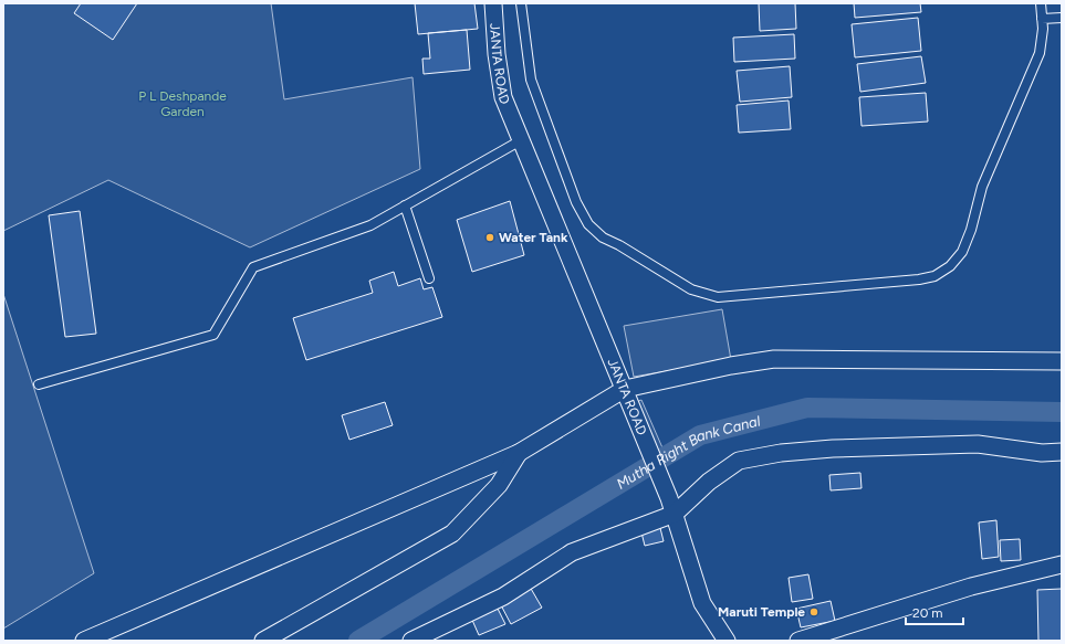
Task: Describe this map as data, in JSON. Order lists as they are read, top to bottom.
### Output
{
  "streets": {
    "street": ["JANTA ROAD"]
  },
  "water": ["Mutha Right Bank Canal"],
  "parks": ["P L Deshpande Garden"],
  "places": ["Water Tank", "Maruti Temple"],
  "scale_bar": "20 m"
}
